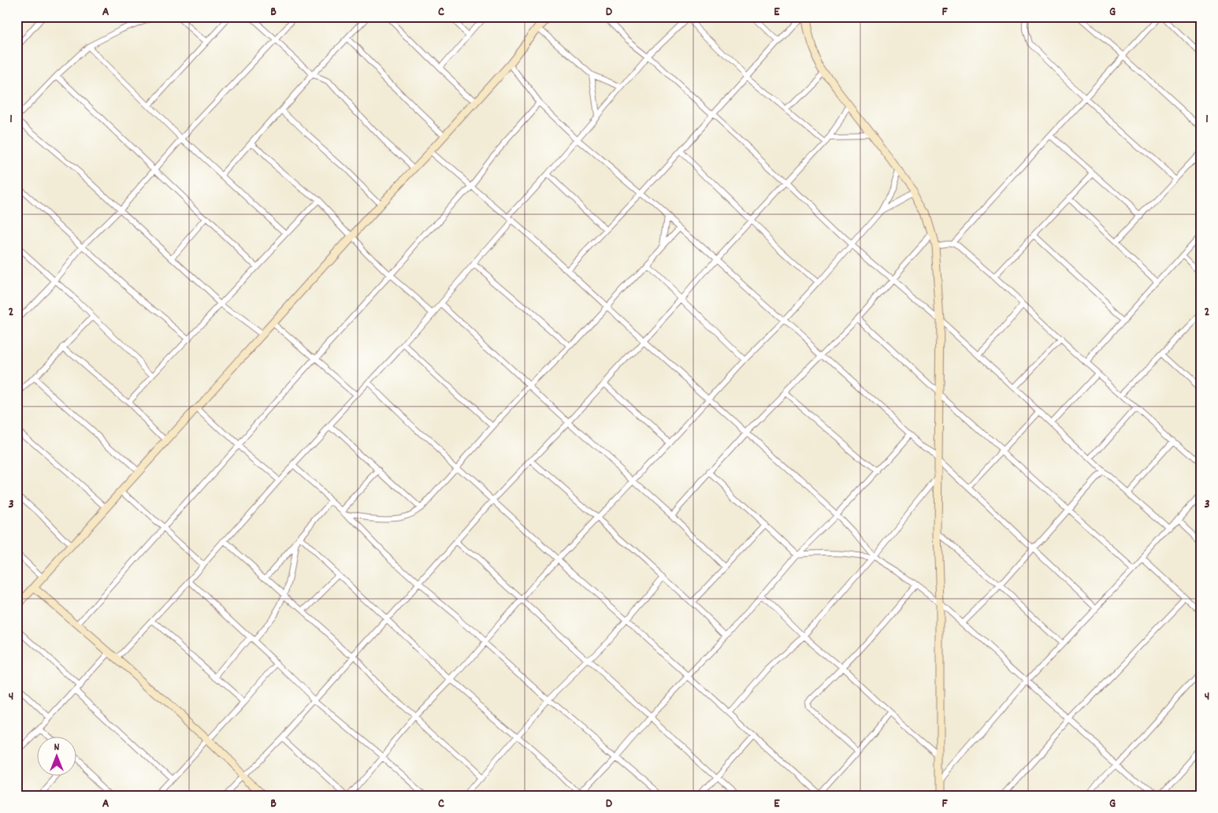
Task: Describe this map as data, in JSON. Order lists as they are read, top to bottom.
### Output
{
  "north": "top",
  "grid": {
    "columns": [
      "A",
      "B",
      "C",
      "D",
      "E",
      "F",
      "G"
    ],
    "rows": [
      "1",
      "2",
      "3",
      "4"
    ]
  }
}
